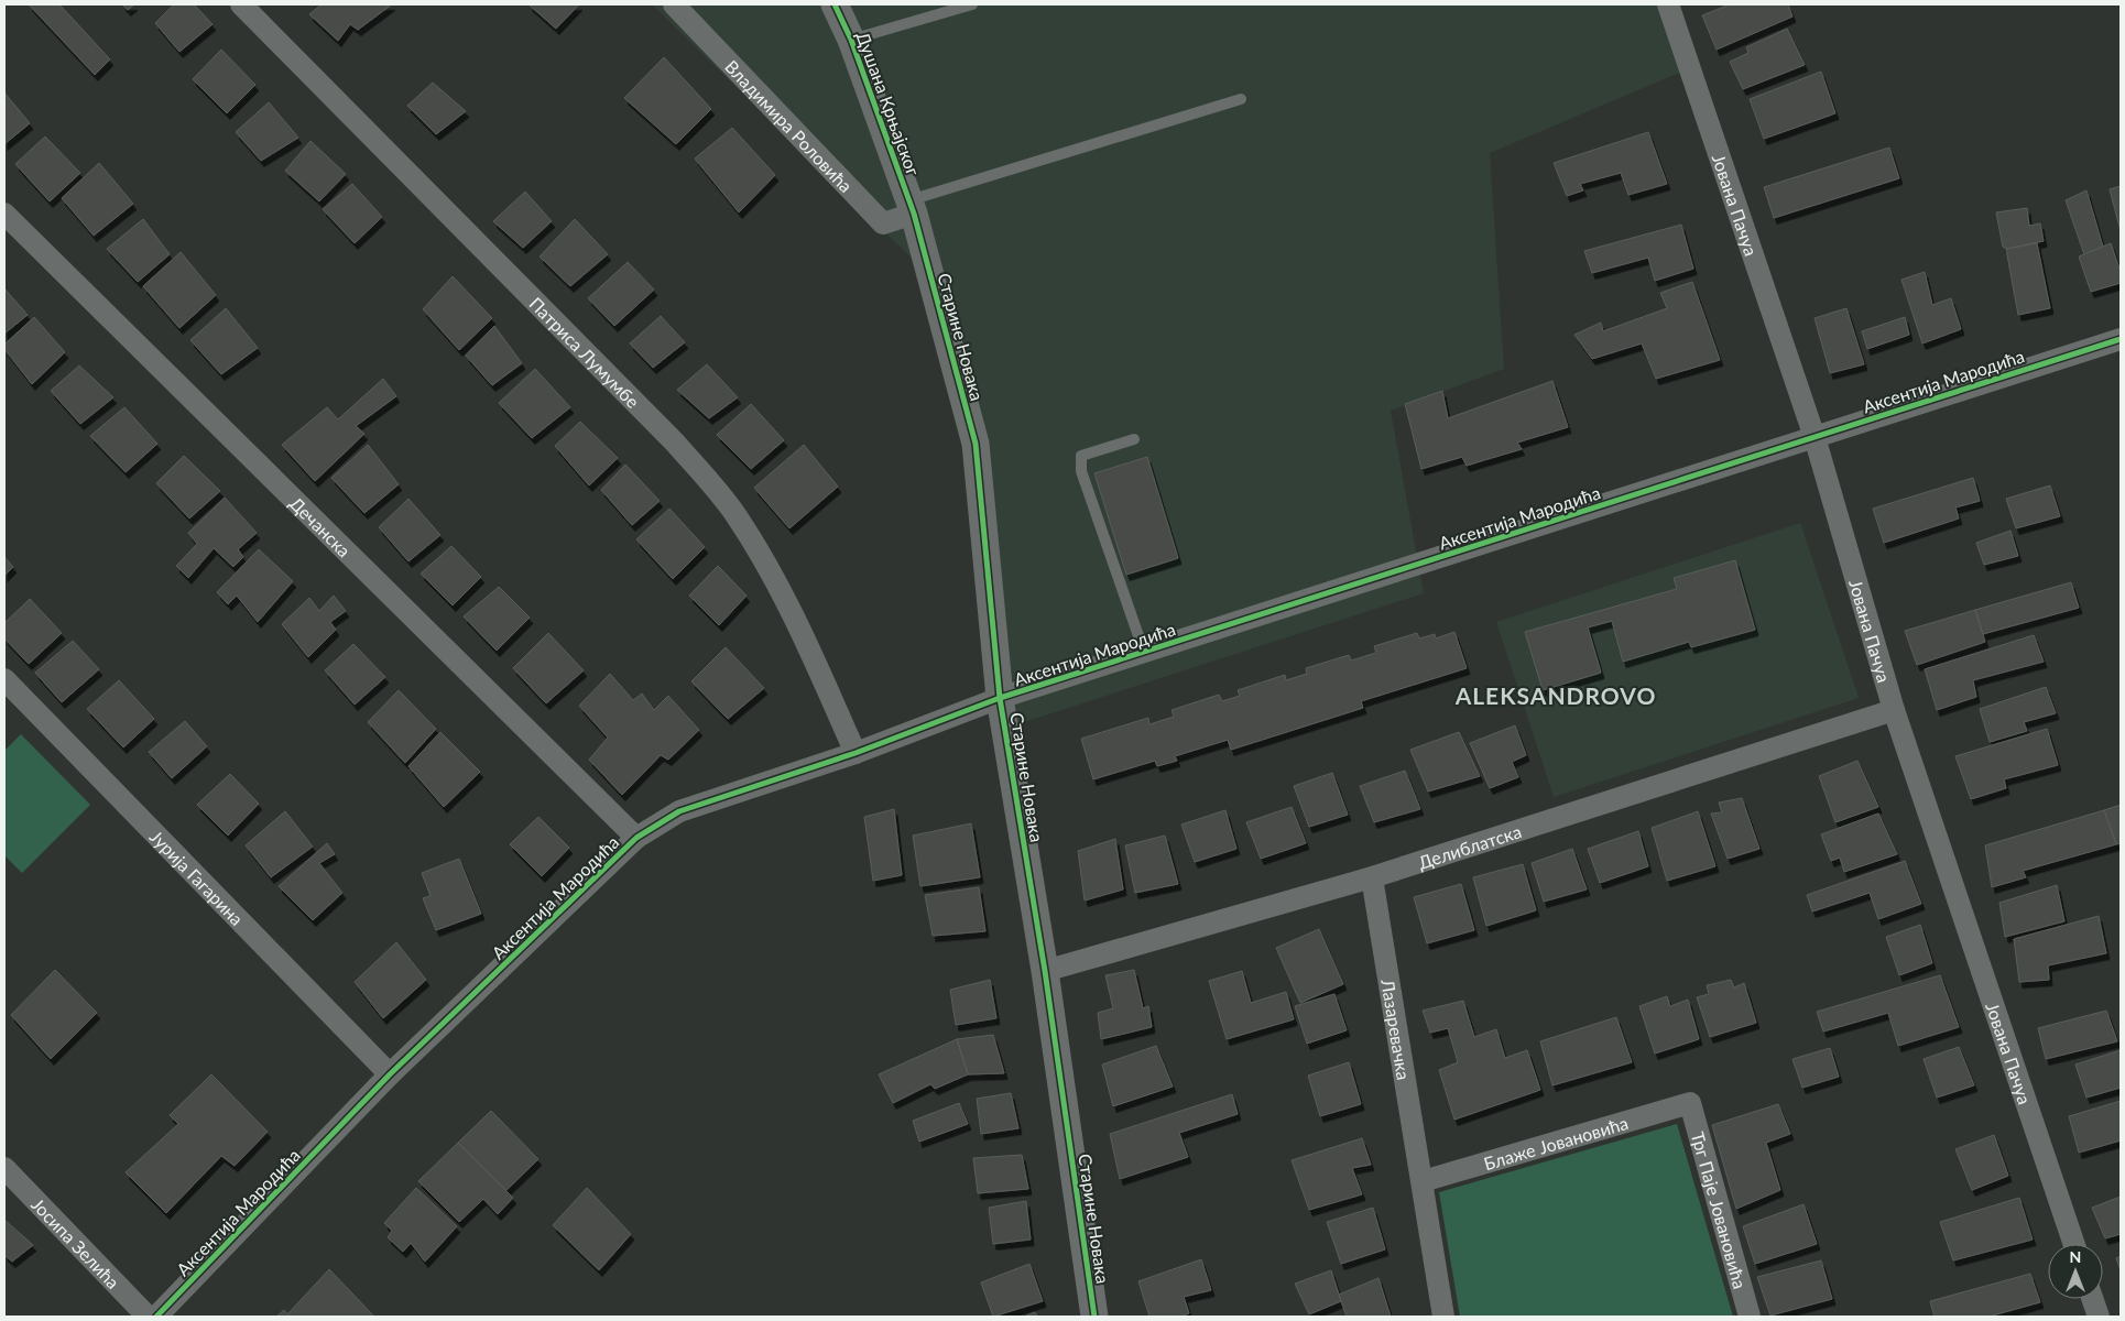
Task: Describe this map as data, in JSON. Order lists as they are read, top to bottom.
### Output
{
  "streets": {
    "street": [
      "Душана Крњајског",
      "Владимира Роловића",
      "Јована Пачуа",
      "Старине Новака",
      "Патриса Лумумбе",
      "Аксентија Мародића",
      "Дечанска",
      "Делиблатска",
      "Јурија Гагарина",
      "Лазаревачка",
      "Блаже Јовановића",
      "Трг Паје Јовановића",
      "Јосипа Зелића"
    ]
  },
  "crossings": [
    ["Душана Крњајског", "Владимира Роловића"],
    ["Душана Крњајског", "Старине Новака"],
    ["Владимира Роловића", "Старине Новака"],
    ["Јована Пачуа", "Аксентија Мародића"],
    ["Јована Пачуа", "Делиблатска"],
    ["Старине Новака", "Аксентија Мародића"],
    ["Старине Новака", "Делиблатска"],
    ["Патриса Лумумбе", "Аксентија Мародића"],
    ["Аксентија Мародића", "Дечанска"],
    ["Аксентија Мародића", "Јурија Гагарина"],
    ["Делиблатска", "Лазаревачка"],
    ["Лазаревачка", "Блаже Јовановића"],
    ["Блаже Јовановића", "Трг Паје Јовановића"]
  ],
  "districts": ["ALEKSANDROVO"],
  "north": "top"
}
